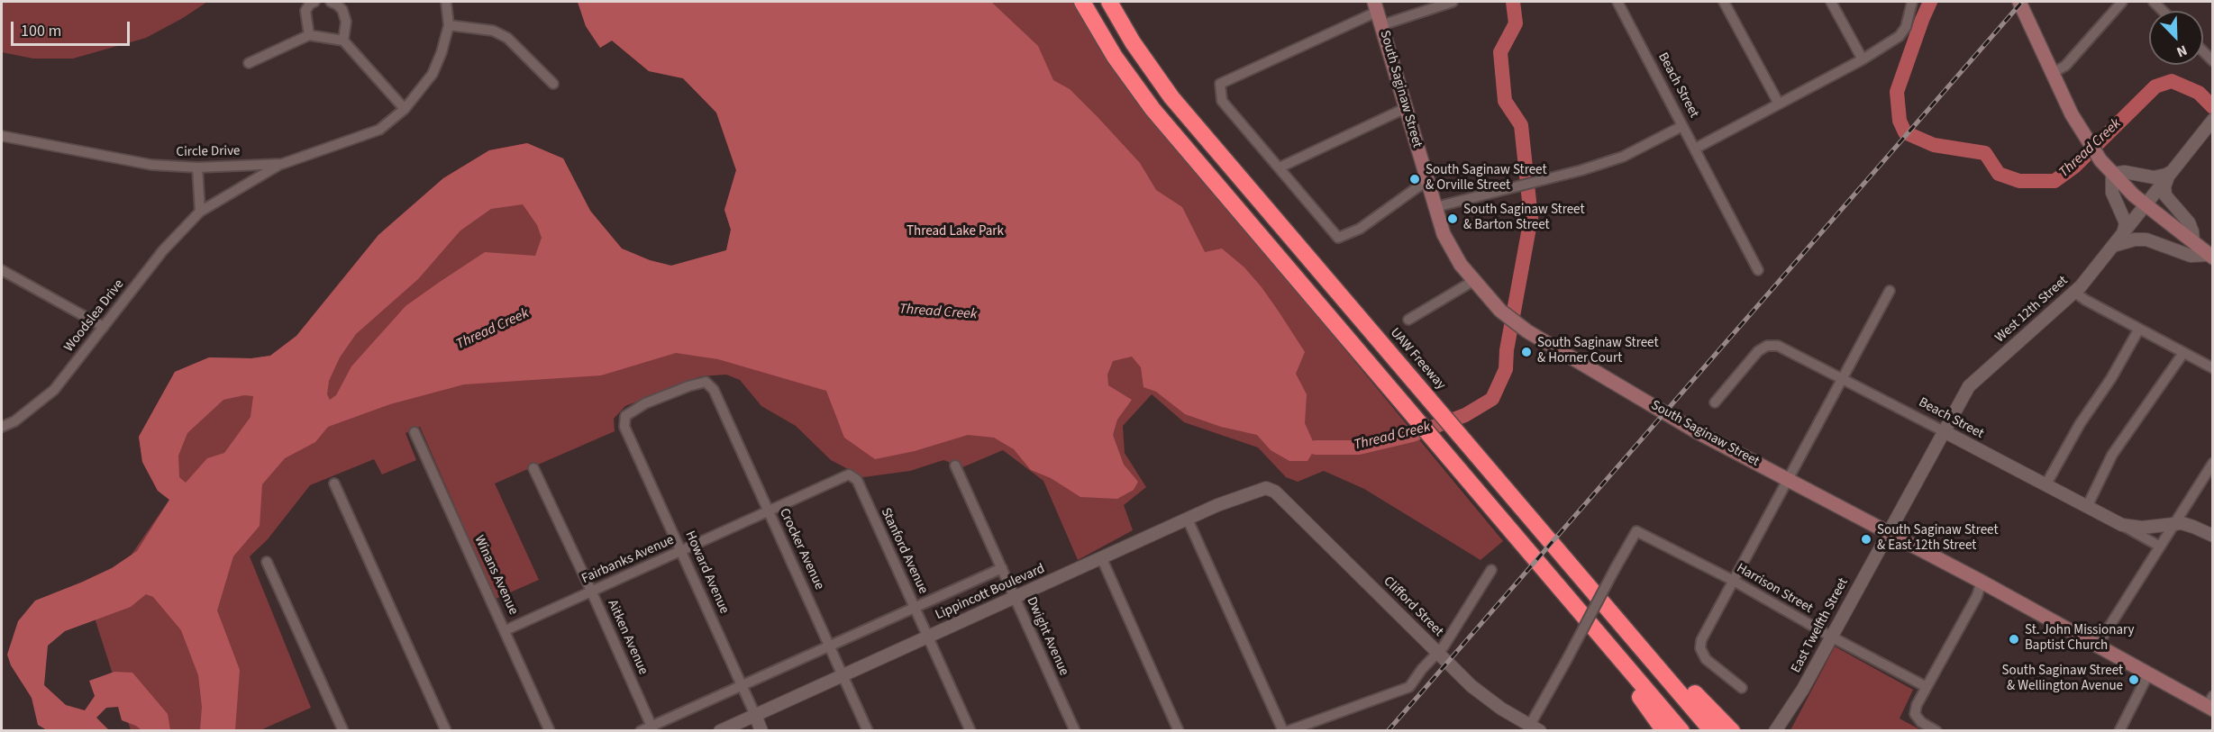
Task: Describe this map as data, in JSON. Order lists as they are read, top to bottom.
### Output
{
  "streets": {
    "highway": ["UAW Freeway"],
    "main road": ["South Saginaw Street"],
    "street": [
      "Beach Street",
      "Circle Drive",
      "West 12th Street",
      "Woodslea Drive",
      "Crocker Avenue",
      "Stanford Avenue",
      "Fairbanks Avenue",
      "Howard Avenue",
      "Winans Avenue",
      "Harrison Street",
      "Lippincott Boulevard",
      "Clifford Street",
      "East Twelfth Street",
      "Dwight Avenue",
      "Aitken Avenue"
    ]
  },
  "crossings": [
    ["Beach Street", "West 12th Street"],
    ["South Saginaw Street", "West 12th Street"],
    ["South Saginaw Street", "East Twelfth Street"],
    ["Circle Drive", "Woodslea Drive"],
    ["West 12th Street", "East Twelfth Street"],
    ["Crocker Avenue", "Fairbanks Avenue"],
    ["Crocker Avenue", "Howard Avenue"],
    ["Crocker Avenue", "Lippincott Boulevard"],
    ["Stanford Avenue", "Fairbanks Avenue"],
    ["Stanford Avenue", "Lippincott Boulevard"],
    ["Fairbanks Avenue", "Howard Avenue"],
    ["Fairbanks Avenue", "Winans Avenue"],
    ["Fairbanks Avenue", "Aitken Avenue"],
    ["Howard Avenue", "Lippincott Boulevard"],
    ["Harrison Street", "Clifford Street"],
    ["Harrison Street", "East Twelfth Street"],
    ["Lippincott Boulevard", "Clifford Street"],
    ["Lippincott Boulevard", "Dwight Avenue"],
    ["Lippincott Boulevard", "Aitken Avenue"]
  ],
  "water": ["Thread Creek"],
  "parks": ["Thread Lake Park"],
  "places": [
    "South Saginaw Street & Orville Street",
    "South Saginaw Street & Barton Street",
    "South Saginaw Street & Horner Court",
    "South Saginaw Street & East 12th Street",
    "St. John Missionary Baptist Church",
    "South Saginaw Street & Wellington Avenue"
  ],
  "scale_bar": "100 m",
  "north": "bottom right"
}
